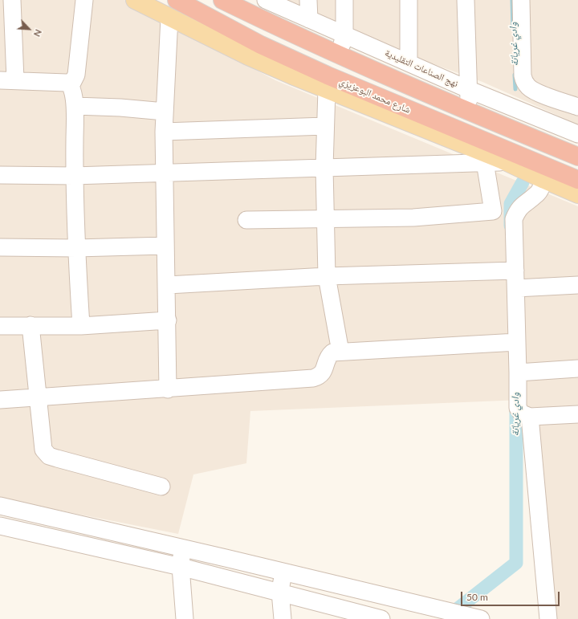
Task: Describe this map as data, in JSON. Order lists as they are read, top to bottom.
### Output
{
  "streets": {
    "highway": ["شارع محمد البوعزيزي"],
    "street": ["نهج الصناعات التقليدية"]
  },
  "water": ["وادي غريانة"],
  "scale_bar": "50 m",
  "north": "bottom right"
}
